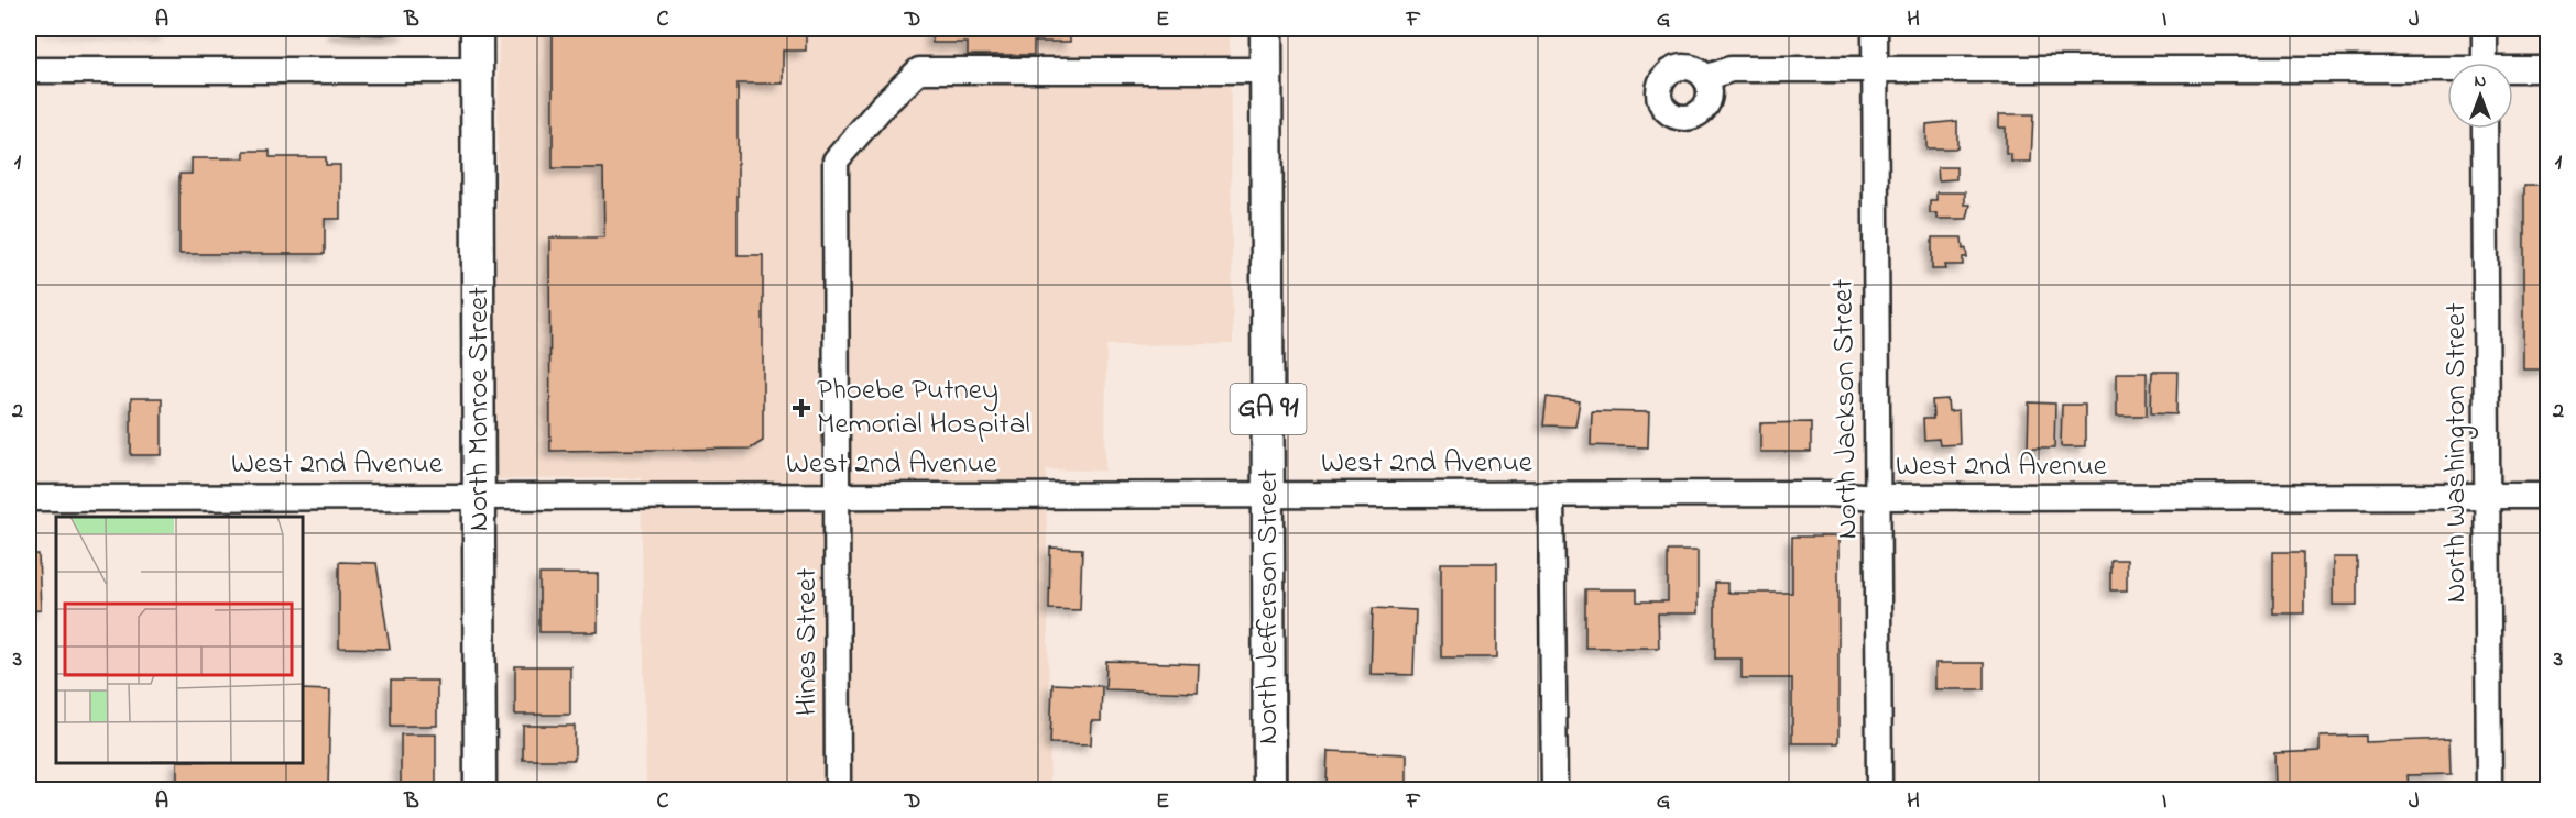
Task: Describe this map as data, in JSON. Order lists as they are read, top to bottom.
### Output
{
  "streets": {
    "main road": ["North Monroe Street", "GA 91", "North Jefferson Street"],
    "street": [
      "North Jackson Street",
      "North Washington Street",
      "West 2nd Avenue",
      "Hines Street"
    ]
  },
  "crossings": [
    ["North Monroe Street", "West 2nd Avenue"],
    ["North Jackson Street", "West 2nd Avenue"],
    ["North Washington Street", "West 2nd Avenue"],
    ["West 2nd Avenue", "North Jefferson Street"],
    ["West 2nd Avenue", "Hines Street"],
    ["North Jefferson Street", "Hines Street"]
  ],
  "places": {
    "health": ["Phoebe Putney Memorial Hospital"]
  },
  "north": "top",
  "grid": {
    "columns": [
      "A",
      "B",
      "C",
      "D",
      "E",
      "F",
      "G",
      "H",
      "I",
      "J"
    ],
    "rows": ["1", "2", "3"]
  }
}
